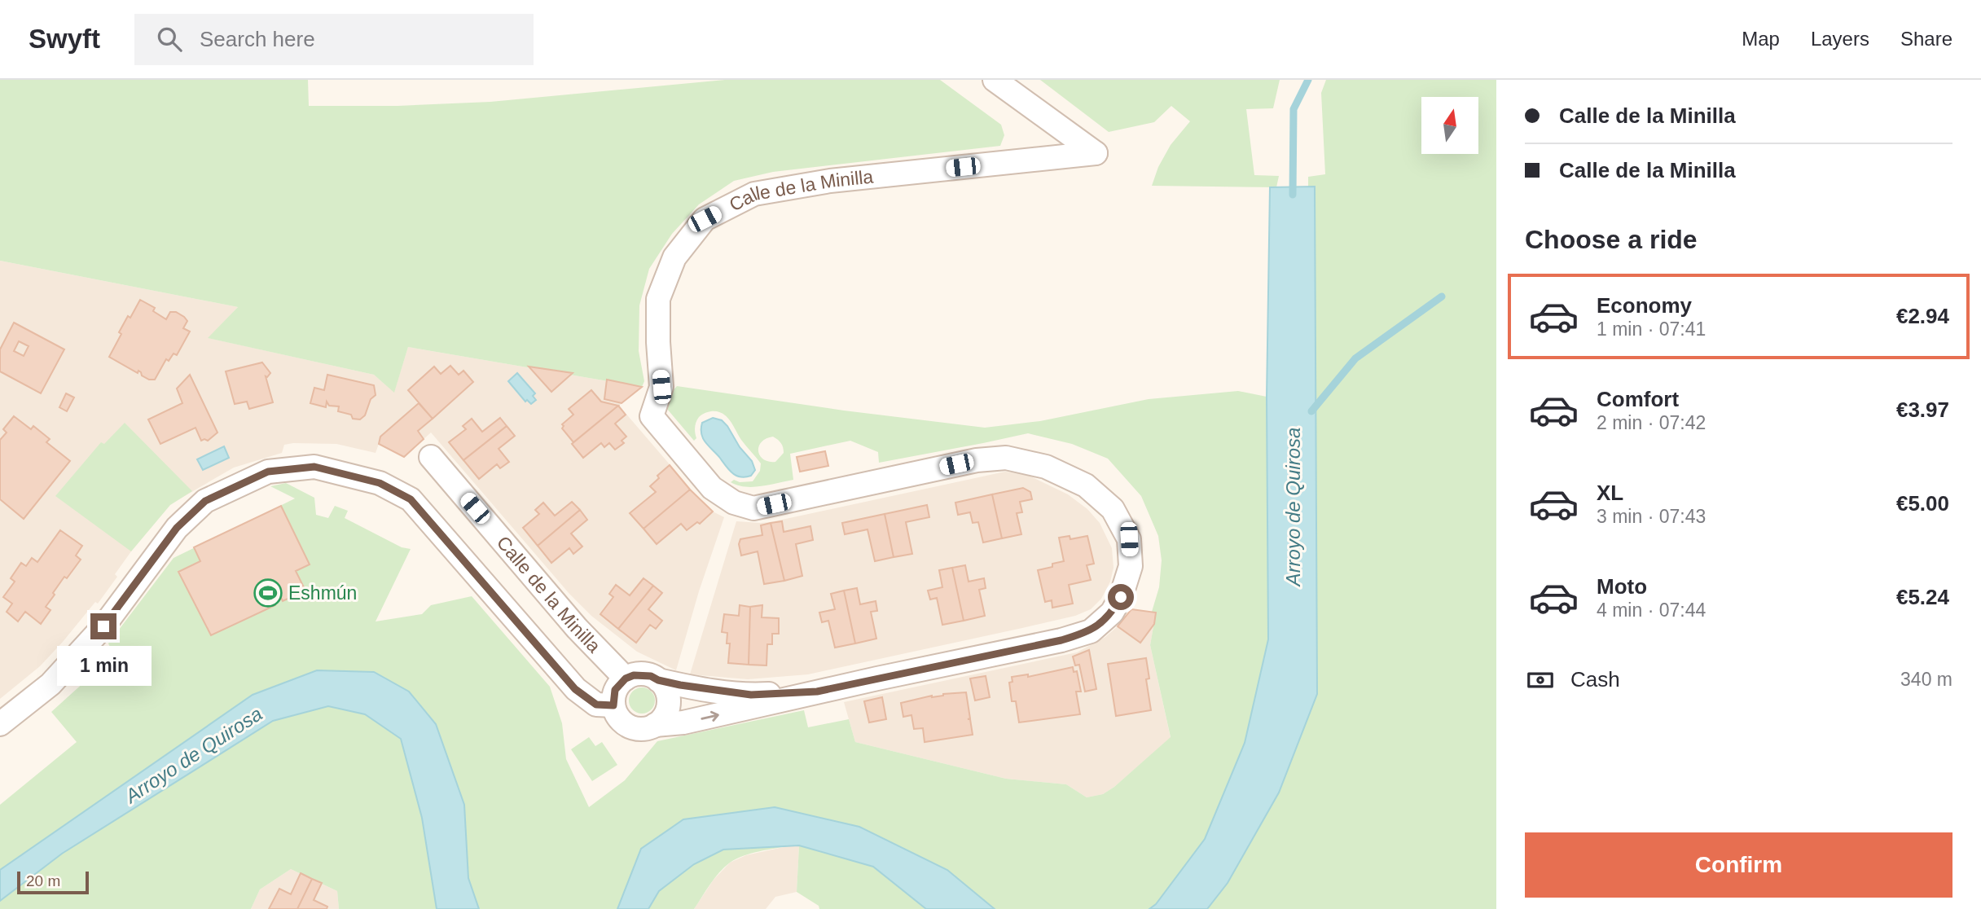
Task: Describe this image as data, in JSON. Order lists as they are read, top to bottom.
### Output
{
  "streets": {
    "street": ["Calle de la Minilla"]
  },
  "water": ["Arroyo de Quirosa"],
  "places": {
    "sports": ["Eshmún"]
  },
  "scale_bar": "20 m",
  "north": "top",
  "page": {
    "header": "Swyft",
    "search": "Search here",
    "nav": ["Map", "Layers", "Share"],
    "banner": ["Calle de la Minilla", "Calle de la Minilla"],
    "heading": "Choose a ride",
    "list": [
      {
        "name": "Economy",
        "note": "1 min · 07:41",
        "value": "€2.94"
      },
      {
        "name": "Comfort",
        "note": "2 min · 07:42",
        "value": "€3.97"
      },
      {
        "name": "XL",
        "note": "3 min · 07:43",
        "value": "€5.00"
      },
      {
        "name": "Moto",
        "note": "4 min · 07:44",
        "value": "€5.24"
      }
    ],
    "bubble": "1 min",
    "pay": ["Cash", "340 m"],
    "buttons": "Confirm",
    "scale": "20 m"
  }
}
